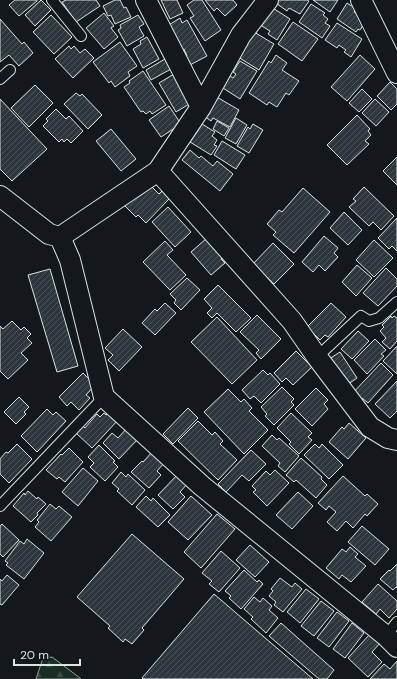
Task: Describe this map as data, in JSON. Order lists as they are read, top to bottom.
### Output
{
  "scale_bar": "20 m"
}
